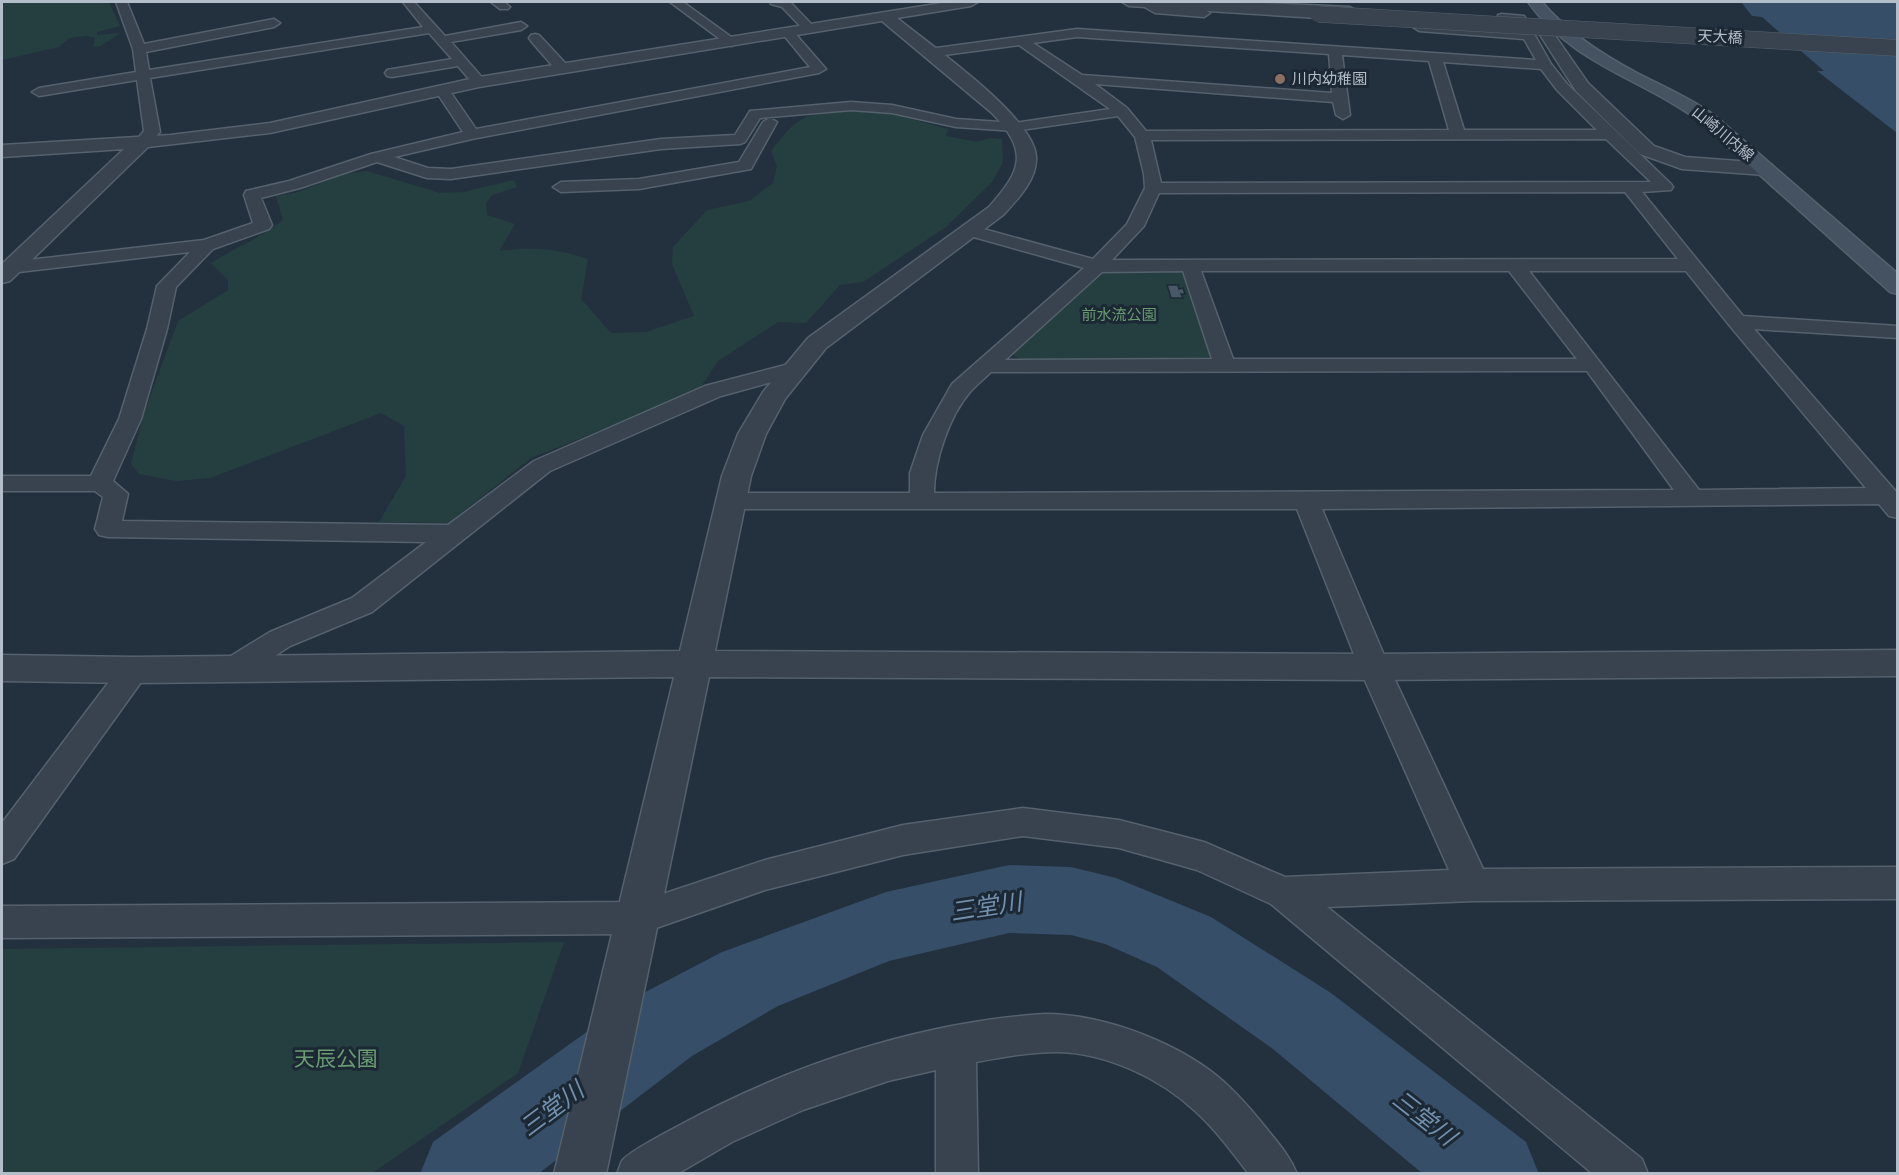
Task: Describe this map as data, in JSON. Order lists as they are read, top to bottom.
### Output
{
  "streets": {
    "main road": ["山崎川内線"],
    "street": ["天大橋"]
  },
  "water": ["三堂川"],
  "parks": ["前水流公園", "天辰公園"],
  "places": ["川内幼稚園"]
}
